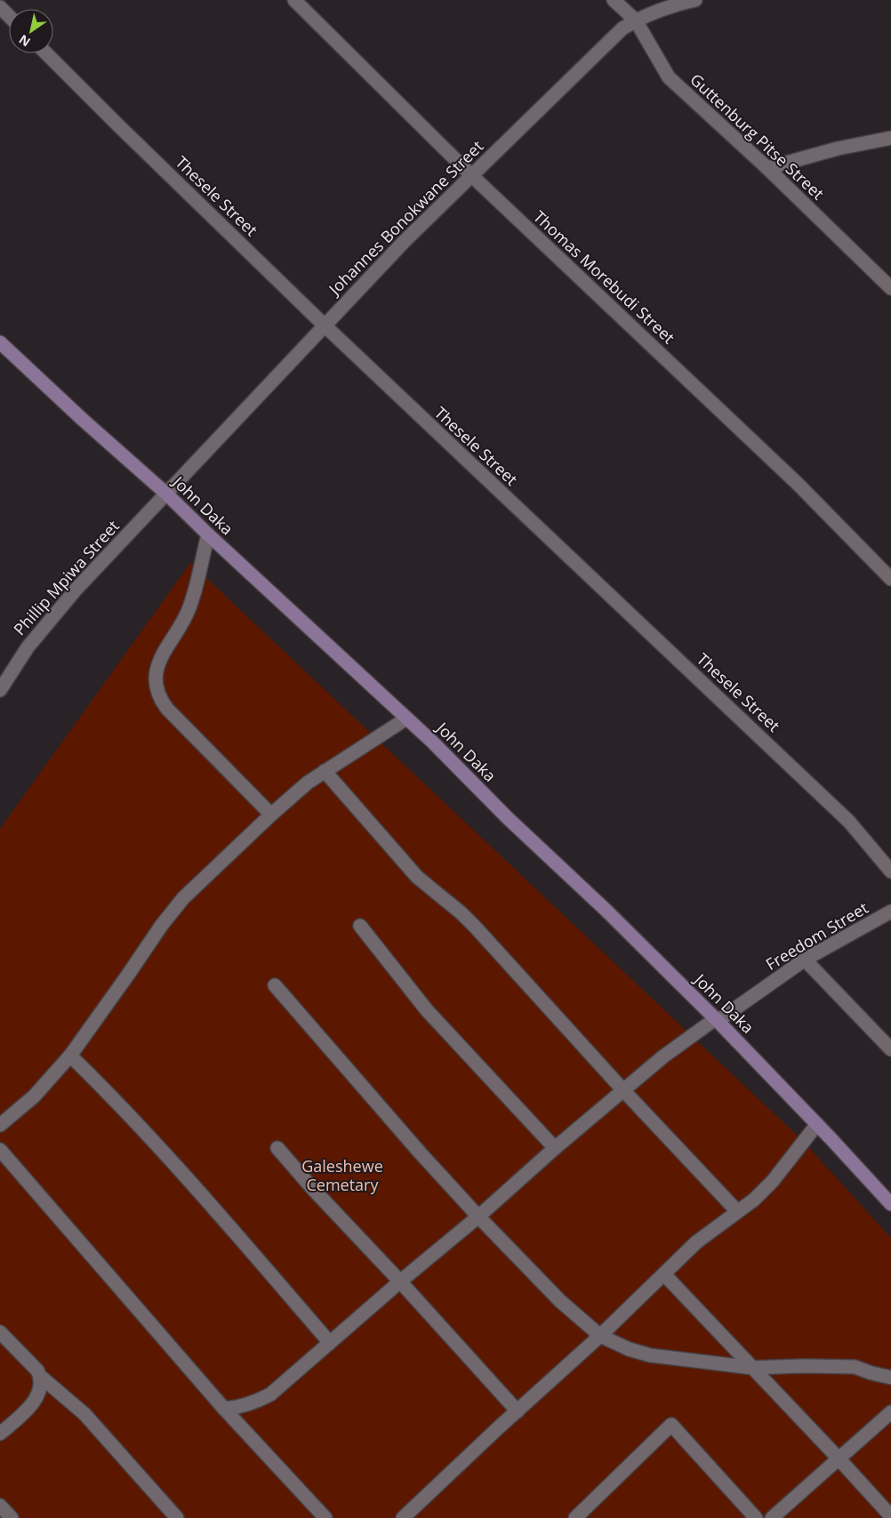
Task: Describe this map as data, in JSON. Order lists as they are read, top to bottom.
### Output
{
  "streets": {
    "street": [
      "Guttenburg Pitse Street",
      "Thesele Street",
      "Johannes Bonokwane Street",
      "Thomas Morebudi Street",
      "John Daka",
      "Phillip Mpiwa Street",
      "Freedom Street"
    ]
  },
  "crossings": [
    ["Guttenburg Pitse Street", "Johannes Bonokwane Street"],
    ["Thesele Street", "Johannes Bonokwane Street"],
    ["Johannes Bonokwane Street", "Thomas Morebudi Street"],
    ["Johannes Bonokwane Street", "John Daka"],
    ["Johannes Bonokwane Street", "Phillip Mpiwa Street"],
    ["John Daka", "Phillip Mpiwa Street"],
    ["John Daka", "Freedom Street"]
  ],
  "parks": ["Galeshewe Cemetary"],
  "north": "bottom left"
}
